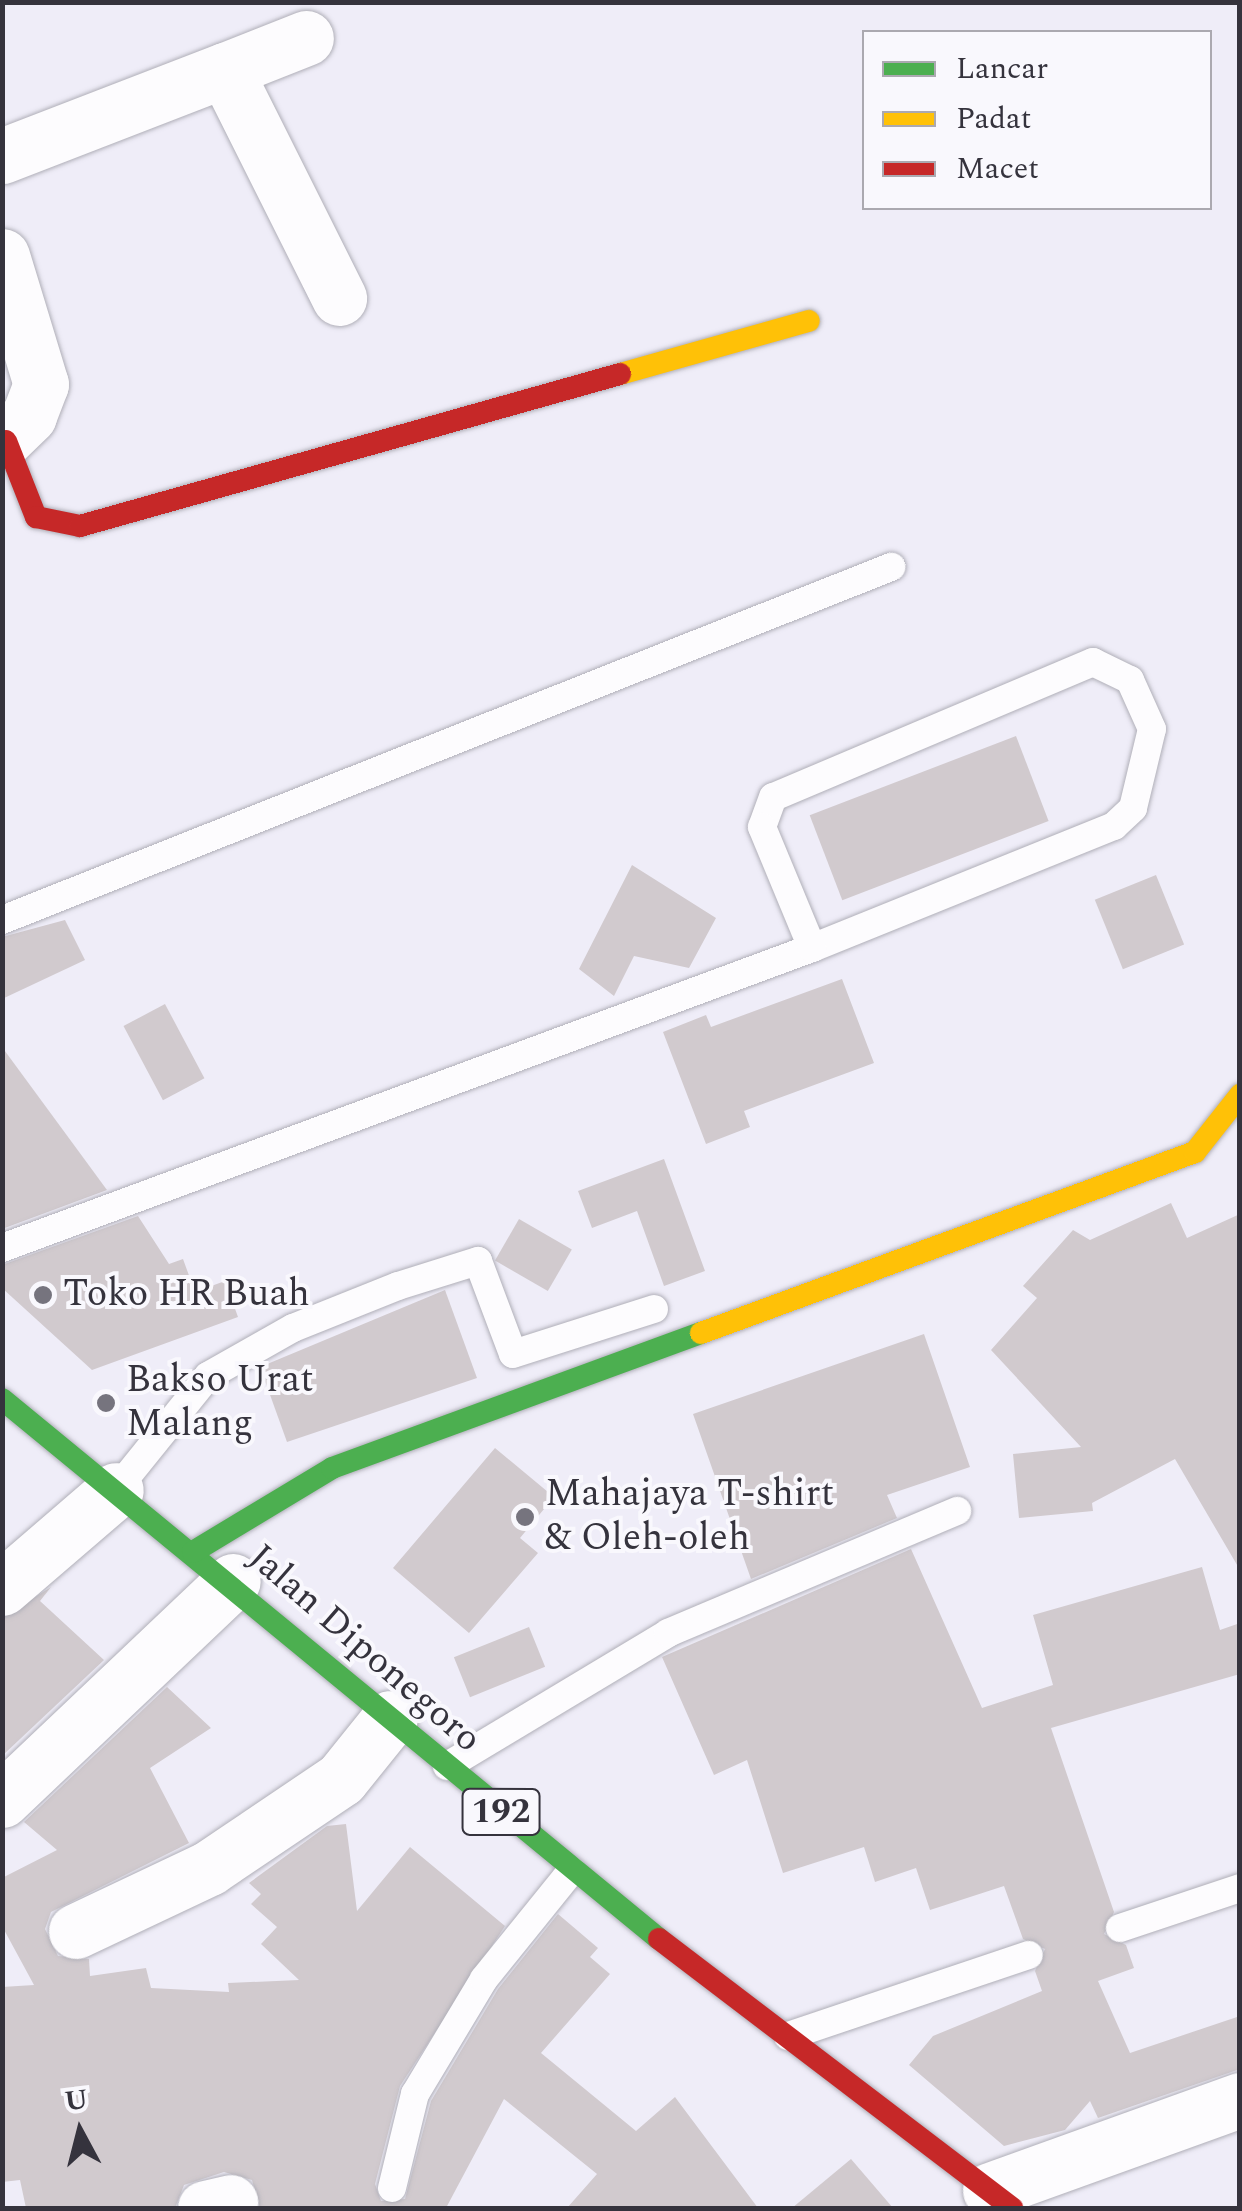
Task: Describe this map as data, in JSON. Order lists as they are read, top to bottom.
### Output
{
  "streets": {
    "street": ["Jalan Diponegoro", "192"]
  },
  "places": ["Toko HR Buah", "Bakso Urat Malang", "Mahajaya T-shirt & Oleh-oleh"],
  "legend": ["Lancar", "Padat", "Macet"],
  "north": "top"
}
